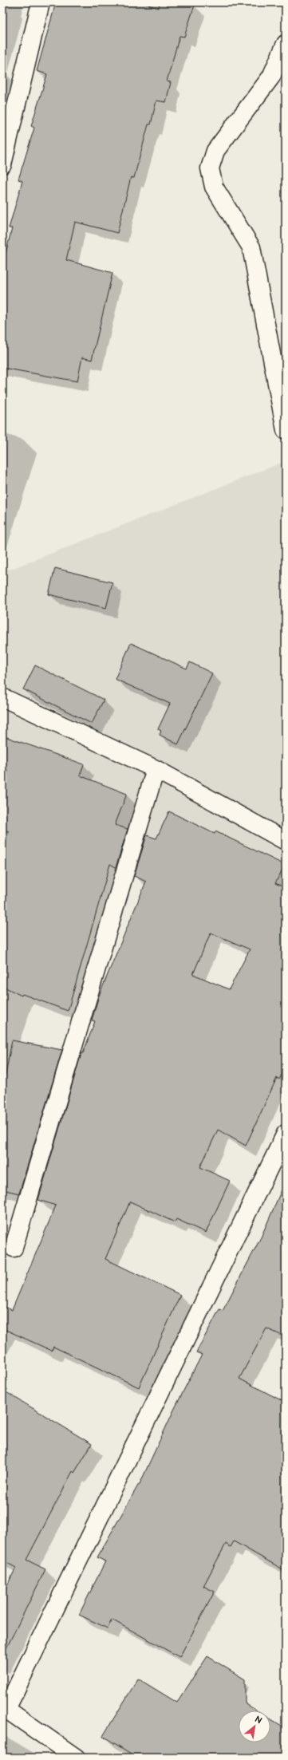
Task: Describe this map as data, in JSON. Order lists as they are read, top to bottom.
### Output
{
  "north": "top right"
}
